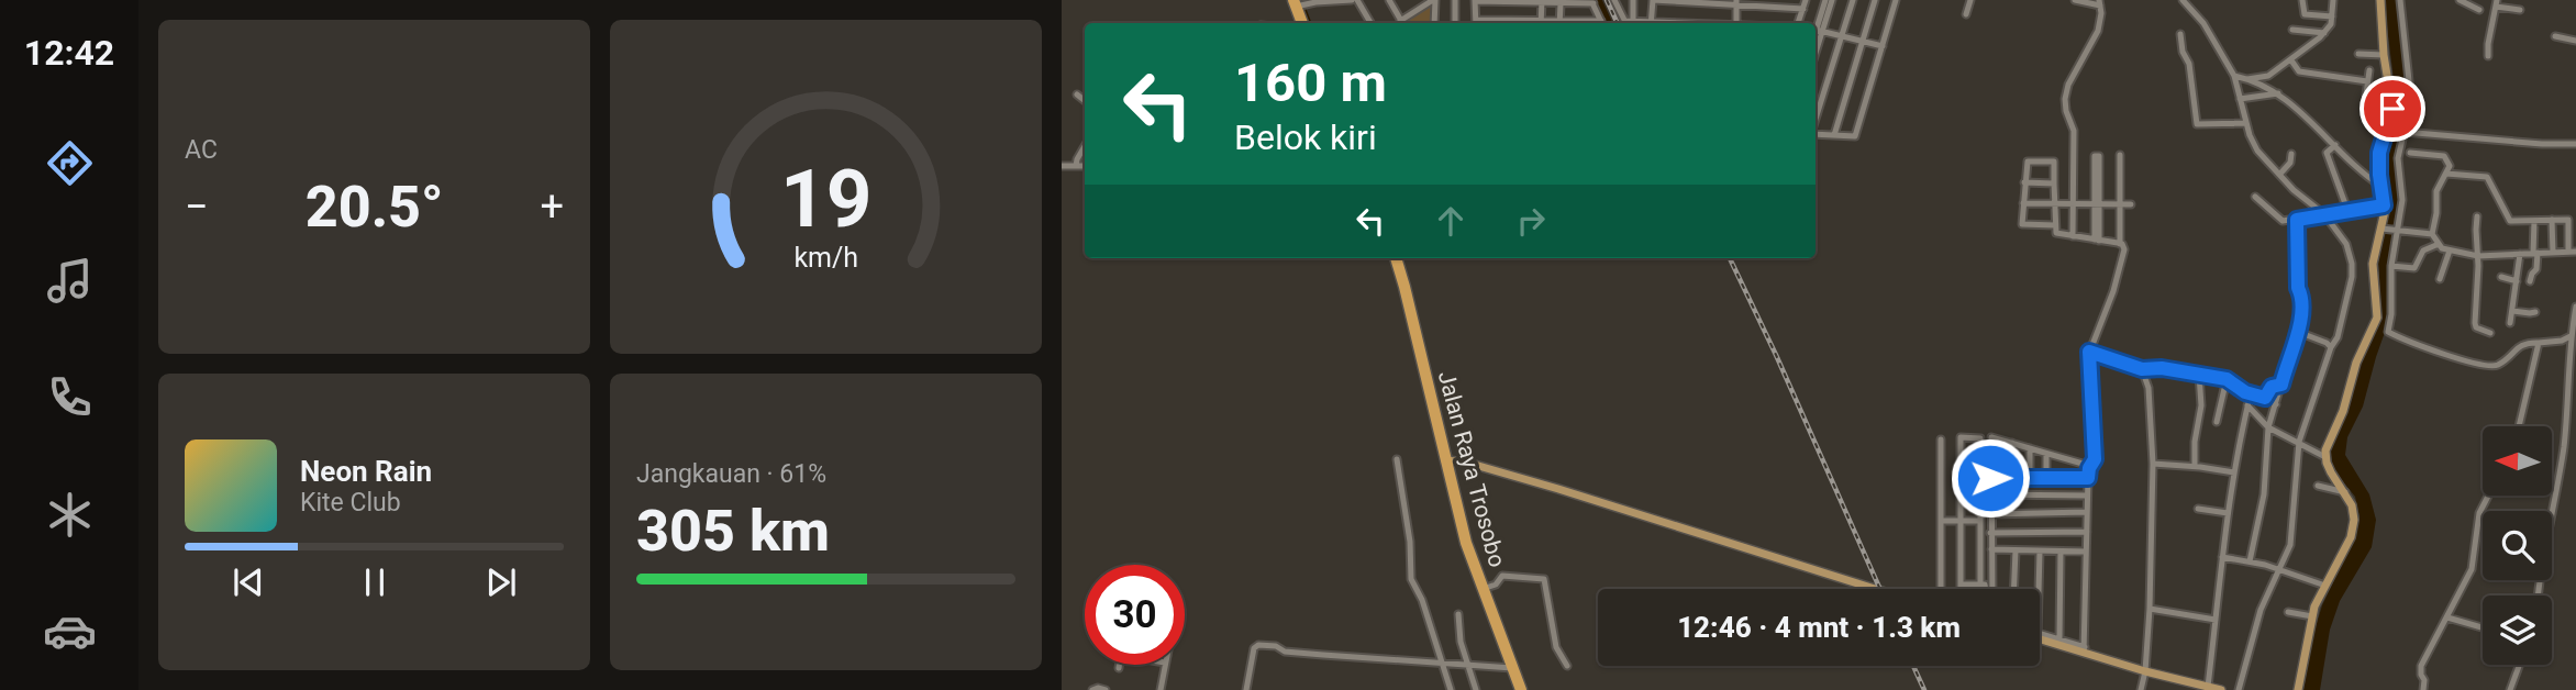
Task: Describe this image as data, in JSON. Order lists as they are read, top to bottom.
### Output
{
  "streets": {
    "highway": ["Jalan Raya Trosobo"]
  },
  "north": "left",
  "page": {
    "tabs": "12:42",
    "tile": [
      "AC",
      ["Jangkauan · 61%", "305 km"]
    ],
    "turn": ["160 m", "Belok kiri"],
    "heat": ["−", "20.5°", "+"],
    "song": ["Neon Rain", "Kite Club"],
    "limit": "30",
    "trip": "12:46 · 4 mnt · 1.3 km",
    "gauge": ["19", "km/h"]
  }
}
